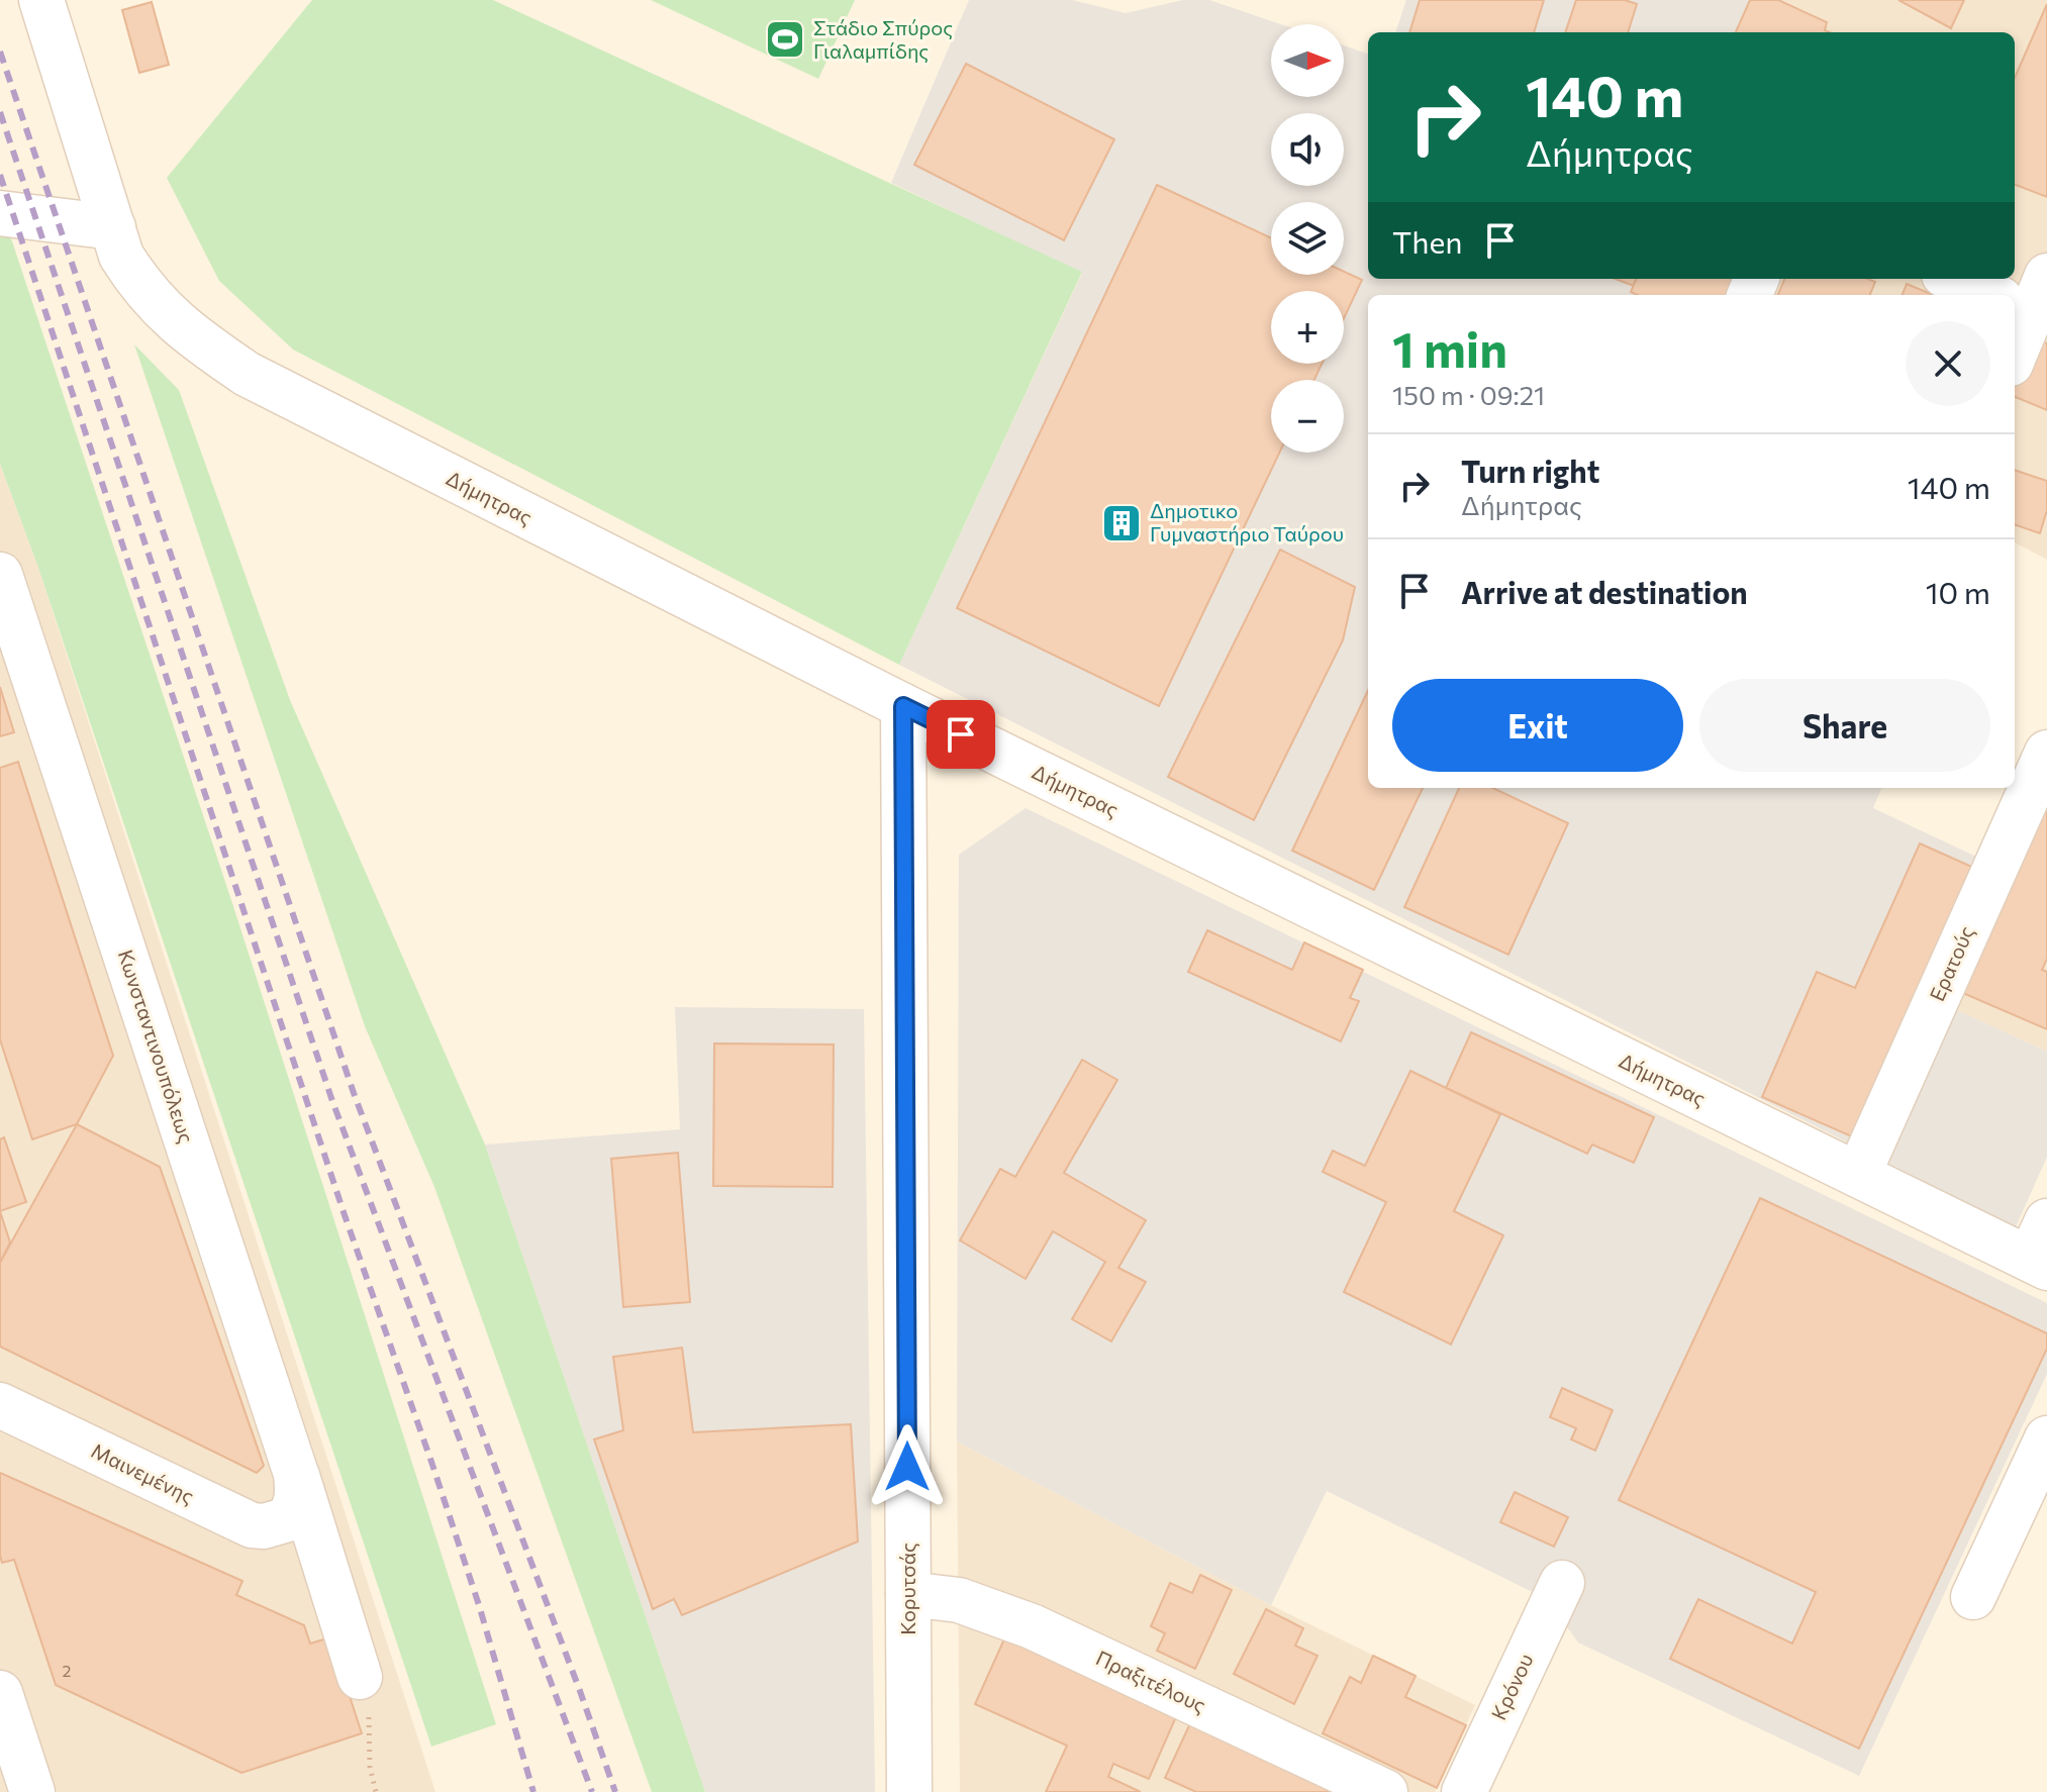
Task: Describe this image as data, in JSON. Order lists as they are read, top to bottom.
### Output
{
  "streets": {
    "street": [
      "Δήμητρας",
      "Ερατούς",
      "Κωνσταντινουπόλεως",
      "Μαινεμένης",
      "Κορυτσάς",
      "Πραξιτέλους",
      "Κρόνου"
    ]
  },
  "crossings": [
    ["Δήμητρας", "Ερατούς"],
    ["Δήμητρας", "Κορυτσάς"],
    ["Κωνσταντινουπόλεως", "Μαινεμένης"],
    ["Κορυτσάς", "Πραξιτέλους"]
  ],
  "places": {
    "sports": ["Στάδιο Σπύρος Γιαλαμπίδης"],
    "building": ["Δημοτικο Γυμναστήριο Ταύρου"]
  },
  "house_numbers": ["2"],
  "north": "right",
  "page": {
    "map_buttons": ["+", "−"],
    "turn": ["140 m", "Δήμητρας"],
    "then": "Then",
    "heading": ["1 min", "150 m · 09:21"],
    "list": [
      {
        "name": "Turn right",
        "note": "Δήμητρας",
        "value": "140 m"
      },
      {
        "name": "Arrive at destination",
        "value": "10 m"
      }
    ],
    "buttons": ["Exit", "Share"]
  }
}
